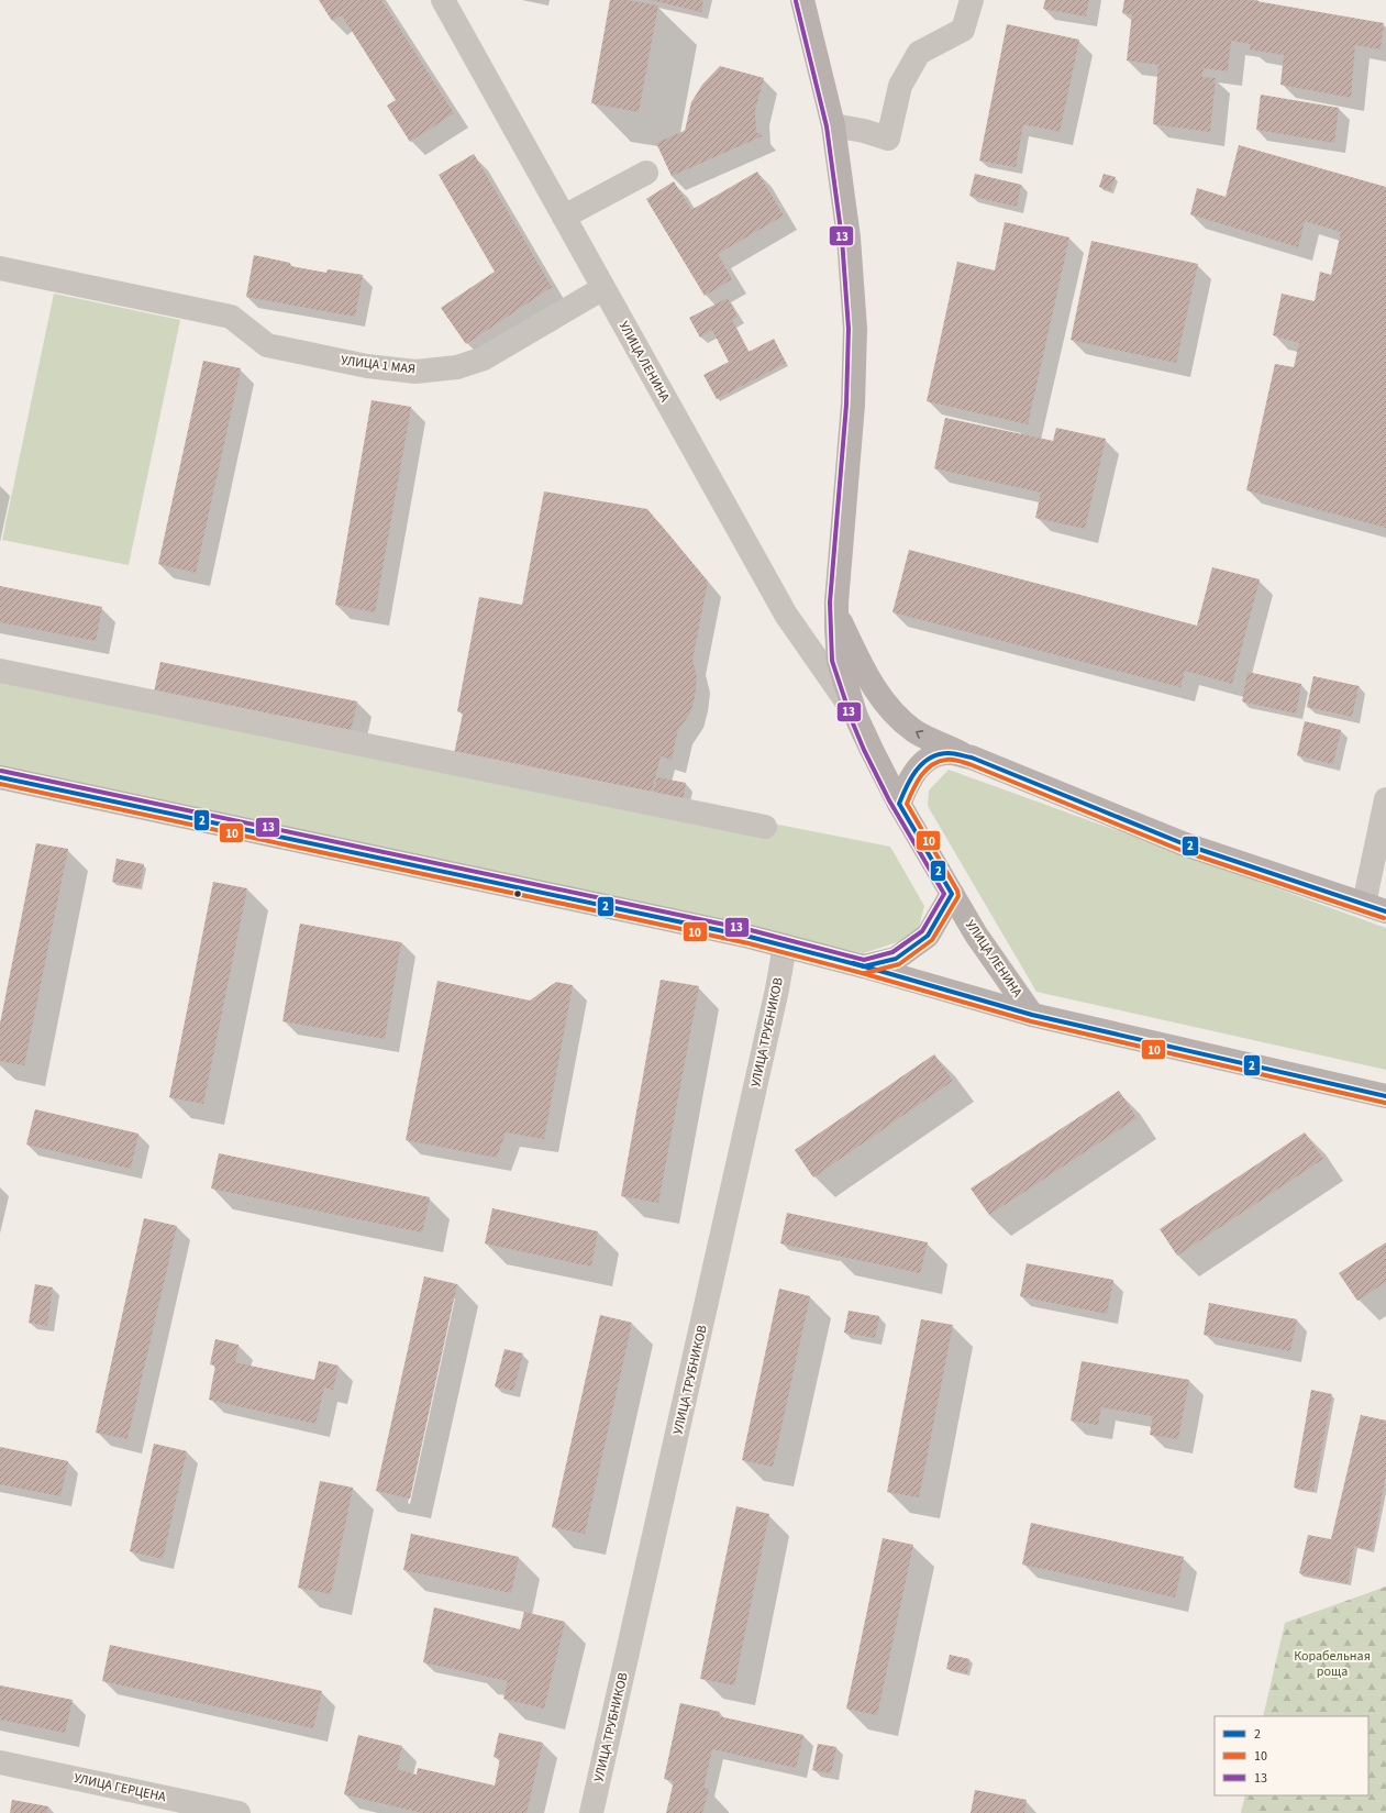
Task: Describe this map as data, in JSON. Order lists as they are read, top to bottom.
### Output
{
  "streets": {
    "main road": ["УЛИЦА ЛЕНИНА"],
    "street": ["УЛИЦА 1 МАЯ", "УЛИЦА ТРУБНИКОВ", "УЛИЦА ГЕРЦЕНА"]
  },
  "crossings": [
    ["УЛИЦА ЛЕНИНА", "УЛИЦА 1 МАЯ"]
  ],
  "parks": ["Корабельная роща"],
  "lines": ["transit line 13", "transit line 2", "transit line 10"],
  "legend": ["2", "10", "13"]
}
